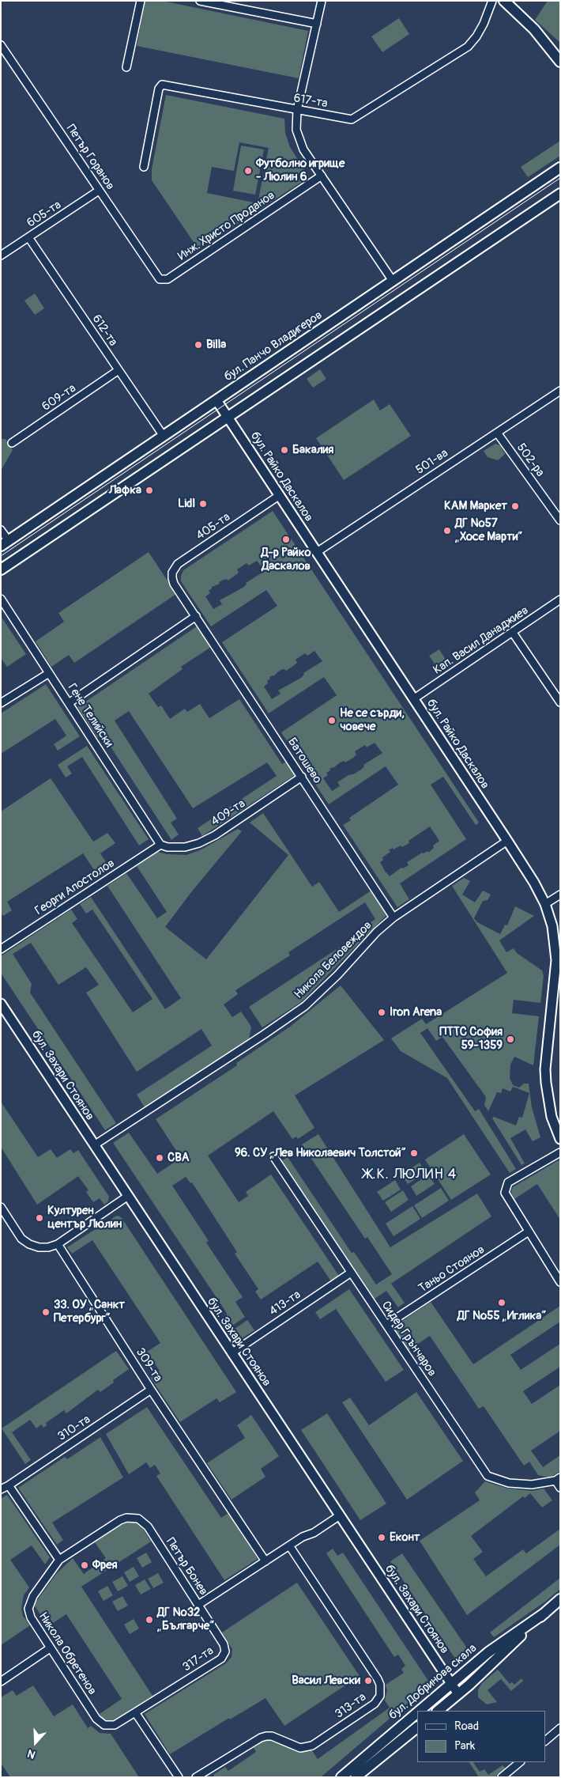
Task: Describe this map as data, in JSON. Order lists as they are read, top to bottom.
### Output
{
  "streets": {
    "main road": ["бул. Панчо Владигеров", "бул. Добринова скала"],
    "street": [
      "617-та",
      "Петър Горанов",
      "605-та",
      "Инж. Христо Проданов",
      "612-та",
      "609-та",
      "502-ра",
      "501-ва",
      "бул. Райко Даскалов",
      "405-та",
      "Кап. Васил Данаджиев",
      "Гене Телийски",
      "Батошево",
      "409-та",
      "Георги Апостолов",
      "Никола Беловеждов",
      "бул. Захари Стоянов",
      "Таньо Стоянов",
      "413-та",
      "Сидер Грънчаров",
      "309-та",
      "310-та",
      "Петър Бонев",
      "Никола Обретенов",
      "317-та",
      "313-та"
    ]
  },
  "crossings": [
    ["Петър Горанов", "605-та"],
    ["Петър Горанов", "Инж. Христо Проданов"],
    ["605-та", "612-та"],
    ["612-та", "бул. Панчо Владигеров"],
    ["612-та", "609-та"],
    ["бул. Панчо Владигеров", "бул. Райко Даскалов"],
    ["502-ра", "501-ва"],
    ["501-ва", "бул. Райко Даскалов"],
    ["бул. Райко Даскалов", "405-та"],
    ["бул. Райко Даскалов", "Кап. Васил Данаджиев"],
    ["бул. Райко Даскалов", "Никола Беловеждов"],
    ["405-та", "Батошево"],
    ["Гене Телийски", "409-та"],
    ["Гене Телийски", "Георги Апостолов"],
    ["Батошево", "409-та"],
    ["Батошево", "Никола Беловеждов"],
    ["409-та", "Георги Апостолов"],
    ["Никола Беловеждов", "бул. Захари Стоянов"],
    ["бул. Захари Стоянов", "413-та"],
    ["бул. Захари Стоянов", "Петър Бонев"],
    ["бул. Захари Стоянов", "бул. Добринова скала"],
    ["Таньо Стоянов", "Сидер Грънчаров"],
    ["413-та", "Сидер Грънчаров"],
    ["309-та", "310-та"],
    ["309-та", "Петър Бонев"],
    ["Петър Бонев", "Никола Обретенов"],
    ["Петър Бонев", "317-та"],
    ["Петър Бонев", "313-та"],
    ["Никола Обретенов", "317-та"]
  ],
  "districts": ["Ж.К. ЛЮЛИН 4"],
  "places": [
    "Футболно игрище - Люлин 6",
    "Billa",
    "Бакалия",
    "Лафка",
    "Lidl",
    "КАМ Маркет",
    "ДГ №57 „Хосе Марти“",
    "Д-р Райко Даскалов",
    "Не се сърди, човече",
    "Iron Arena",
    "ПТТС София 59-1359",
    "96. СУ „Лев Николаевич Толстой“",
    "CBA",
    "Културен център Люлин",
    "ДГ №55 „Иглика“",
    "33. ОУ „Санкт Петербург“",
    "Еконт",
    "Фрея",
    "ДГ №32 „Българче“",
    "Васил Левски"
  ],
  "legend": ["Road", "Park"],
  "north": "bottom"
}
